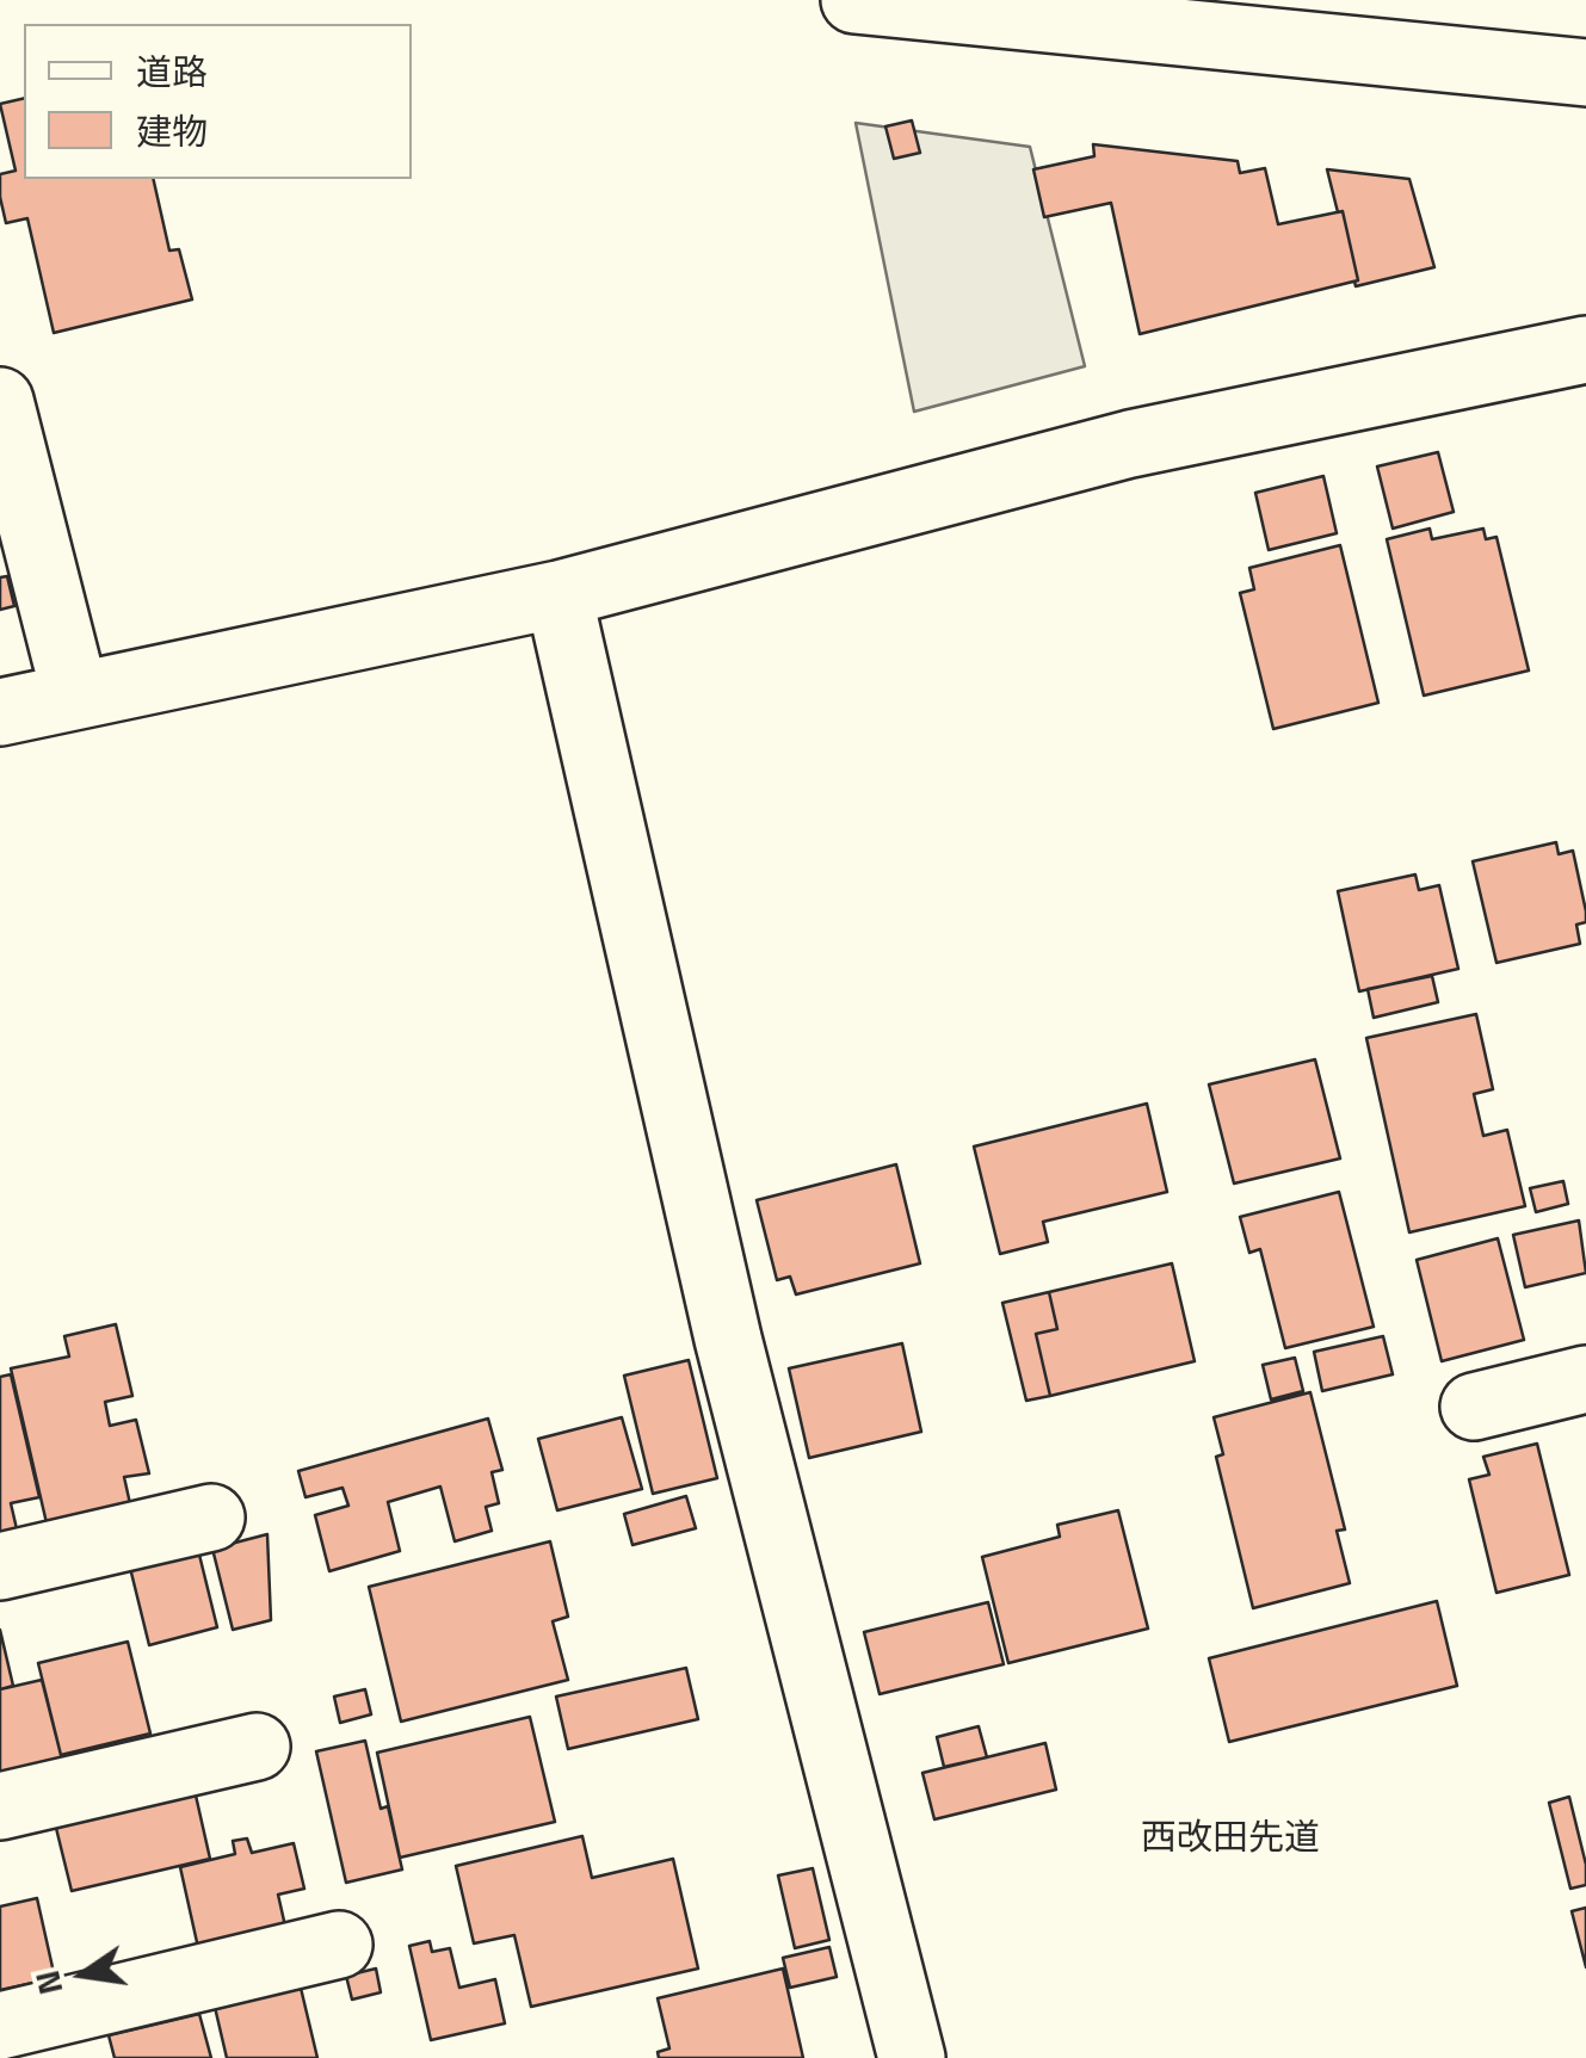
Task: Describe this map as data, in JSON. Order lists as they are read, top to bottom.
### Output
{
  "districts": ["西改田先道"],
  "legend": ["道路", "建物"],
  "north": "left"
}
